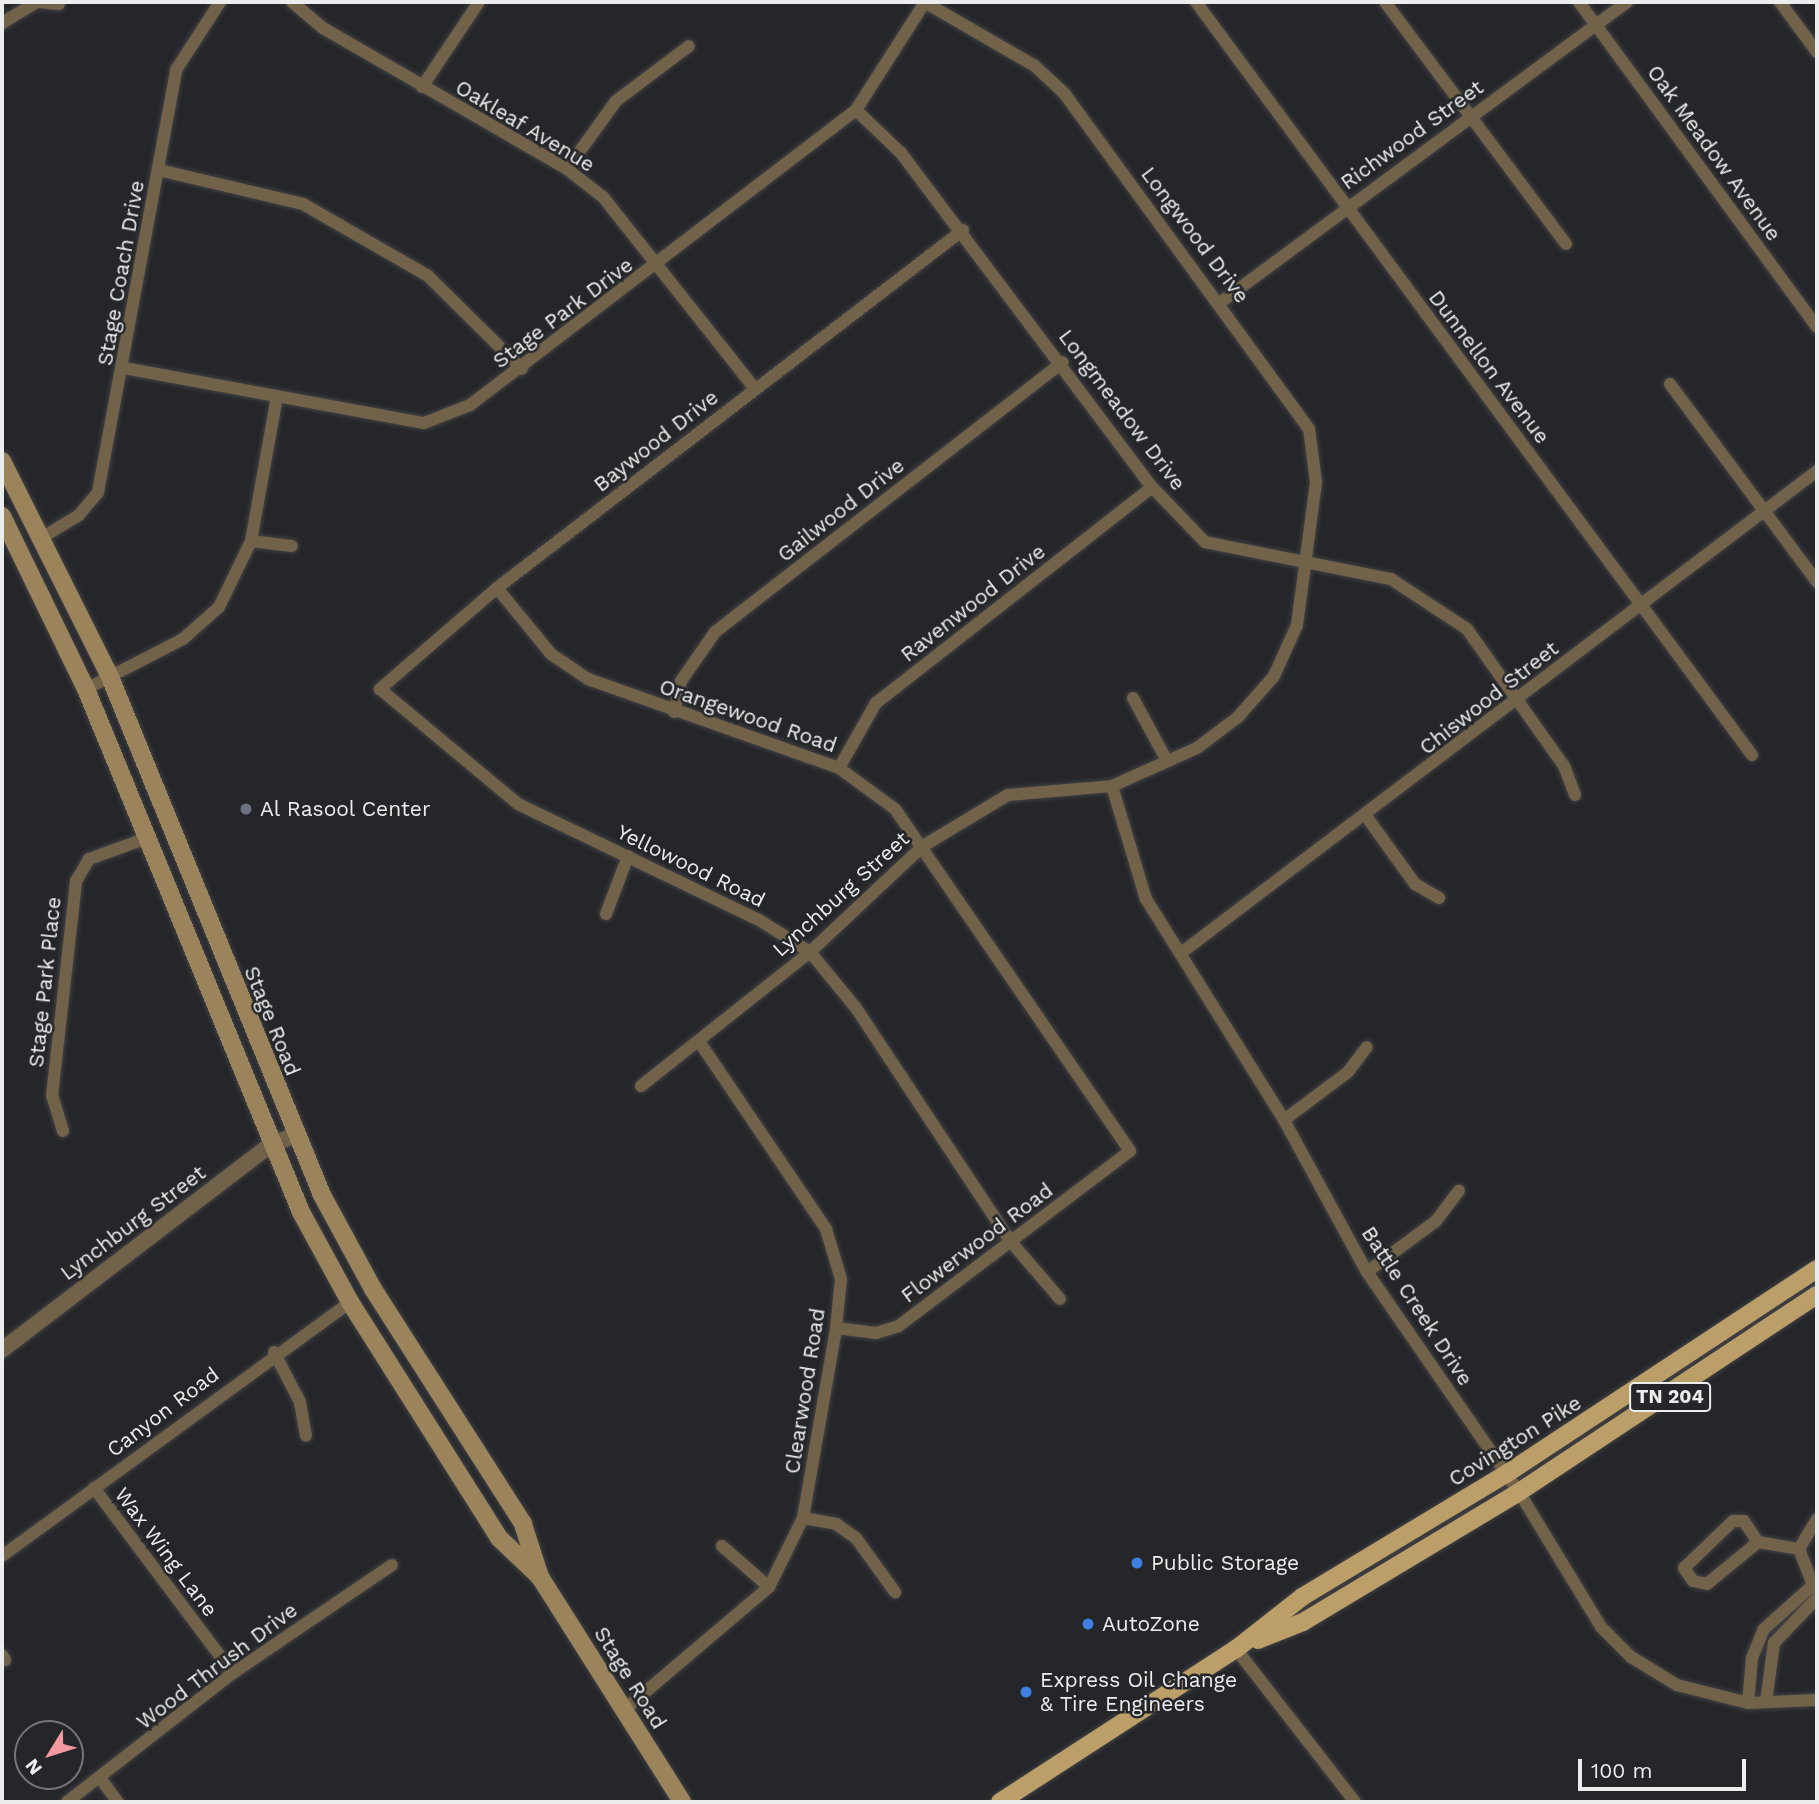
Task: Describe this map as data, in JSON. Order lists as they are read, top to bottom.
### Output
{
  "streets": {
    "main road": ["Stage Road", "TN 204", "Covington Pike"],
    "street": [
      "Oakleaf Avenue",
      "Richwood Street",
      "Oak Meadow Avenue",
      "Longwood Drive",
      "Stage Coach Drive",
      "Stage Park Drive",
      "Dunnellon Avenue",
      "Longmeadow Drive",
      "Baywood Drive",
      "Gailwood Drive",
      "Ravenwood Drive",
      "Chiswood Street",
      "Orangewood Road",
      "Yellowood Road",
      "Lynchburg Street",
      "Stage Park Place",
      "Flowerwood Road",
      "Battle Creek Drive",
      "Clearwood Road",
      "Canyon Road",
      "Wax Wing Lane",
      "Wood Thrush Drive"
    ]
  },
  "crossings": [
    ["Oakleaf Avenue", "Stage Park Drive"],
    ["Oakleaf Avenue", "Baywood Drive"],
    ["Richwood Street", "Oak Meadow Avenue"],
    ["Richwood Street", "Longwood Drive"],
    ["Richwood Street", "Dunnellon Avenue"],
    ["Longwood Drive", "Stage Park Drive"],
    ["Longwood Drive", "Longmeadow Drive"],
    ["Longwood Drive", "Lynchburg Street"],
    ["Stage Coach Drive", "Stage Park Drive"],
    ["Stage Coach Drive", "Stage Road"],
    ["Stage Park Drive", "Longmeadow Drive"],
    ["Dunnellon Avenue", "Chiswood Street"],
    ["Longmeadow Drive", "Baywood Drive"],
    ["Longmeadow Drive", "Gailwood Drive"],
    ["Longmeadow Drive", "Ravenwood Drive"],
    ["Longmeadow Drive", "Chiswood Street"],
    ["Longmeadow Drive", "Lynchburg Street"],
    ["Baywood Drive", "Orangewood Road"],
    ["Baywood Drive", "Yellowood Road"],
    ["Gailwood Drive", "Orangewood Road"],
    ["Ravenwood Drive", "Orangewood Road"],
    ["Chiswood Street", "Battle Creek Drive"],
    ["Orangewood Road", "Lynchburg Street"],
    ["Orangewood Road", "Flowerwood Road"],
    ["Yellowood Road", "Lynchburg Street"],
    ["Yellowood Road", "Flowerwood Road"],
    ["Lynchburg Street", "Stage Road"],
    ["Lynchburg Street", "Battle Creek Drive"],
    ["Lynchburg Street", "Clearwood Road"],
    ["Stage Park Place", "Stage Road"],
    ["Stage Road", "Clearwood Road"],
    ["Stage Road", "Canyon Road"],
    ["Flowerwood Road", "Clearwood Road"],
    ["Battle Creek Drive", "Covington Pike"],
    ["Canyon Road", "Wax Wing Lane"],
    ["Wax Wing Lane", "Wood Thrush Drive"]
  ],
  "places": [
    "Al Rasool Center",
    "Public Storage",
    "AutoZone",
    "Express Oil Change & Tire Engineers"
  ],
  "scale_bar": "100 m",
  "north": "bottom left"
}
